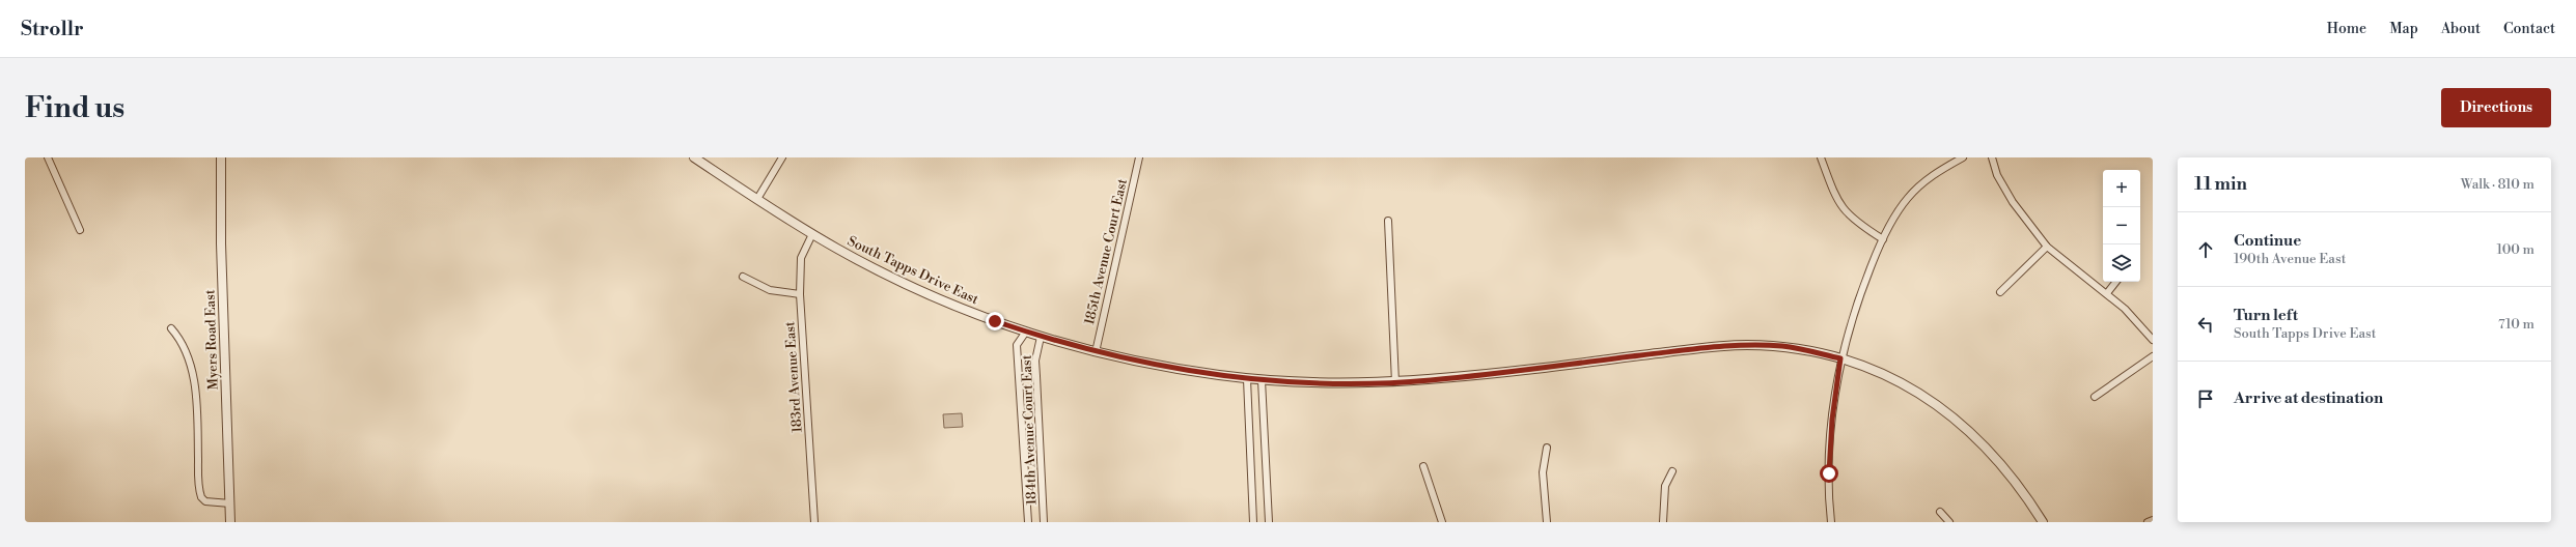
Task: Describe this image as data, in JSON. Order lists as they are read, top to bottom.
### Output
{
  "streets": {
    "street": [
      "185th Avenue Court East",
      "South Tapps Drive East",
      "Myers Road East",
      "183rd Avenue East",
      "184th Avenue Court East"
    ]
  },
  "crossings": [
    ["185th Avenue Court East", "South Tapps Drive East"],
    ["South Tapps Drive East", "183rd Avenue East"],
    ["South Tapps Drive East", "184th Avenue Court East"]
  ],
  "page": {
    "header": "Strollr",
    "nav": [
      "Home",
      "Map",
      "About",
      "Contact"
    ],
    "buttons": "Directions",
    "title": "Find us",
    "heading": ["11 min", "Walk · 810 m"],
    "map_buttons": ["+", "−"],
    "list": [
      ["Continue", "190th Avenue East", "100 m"],
      ["Turn left", "South Tapps Drive East", "710 m"],
      "Arrive at destination"
    ]
  }
}
